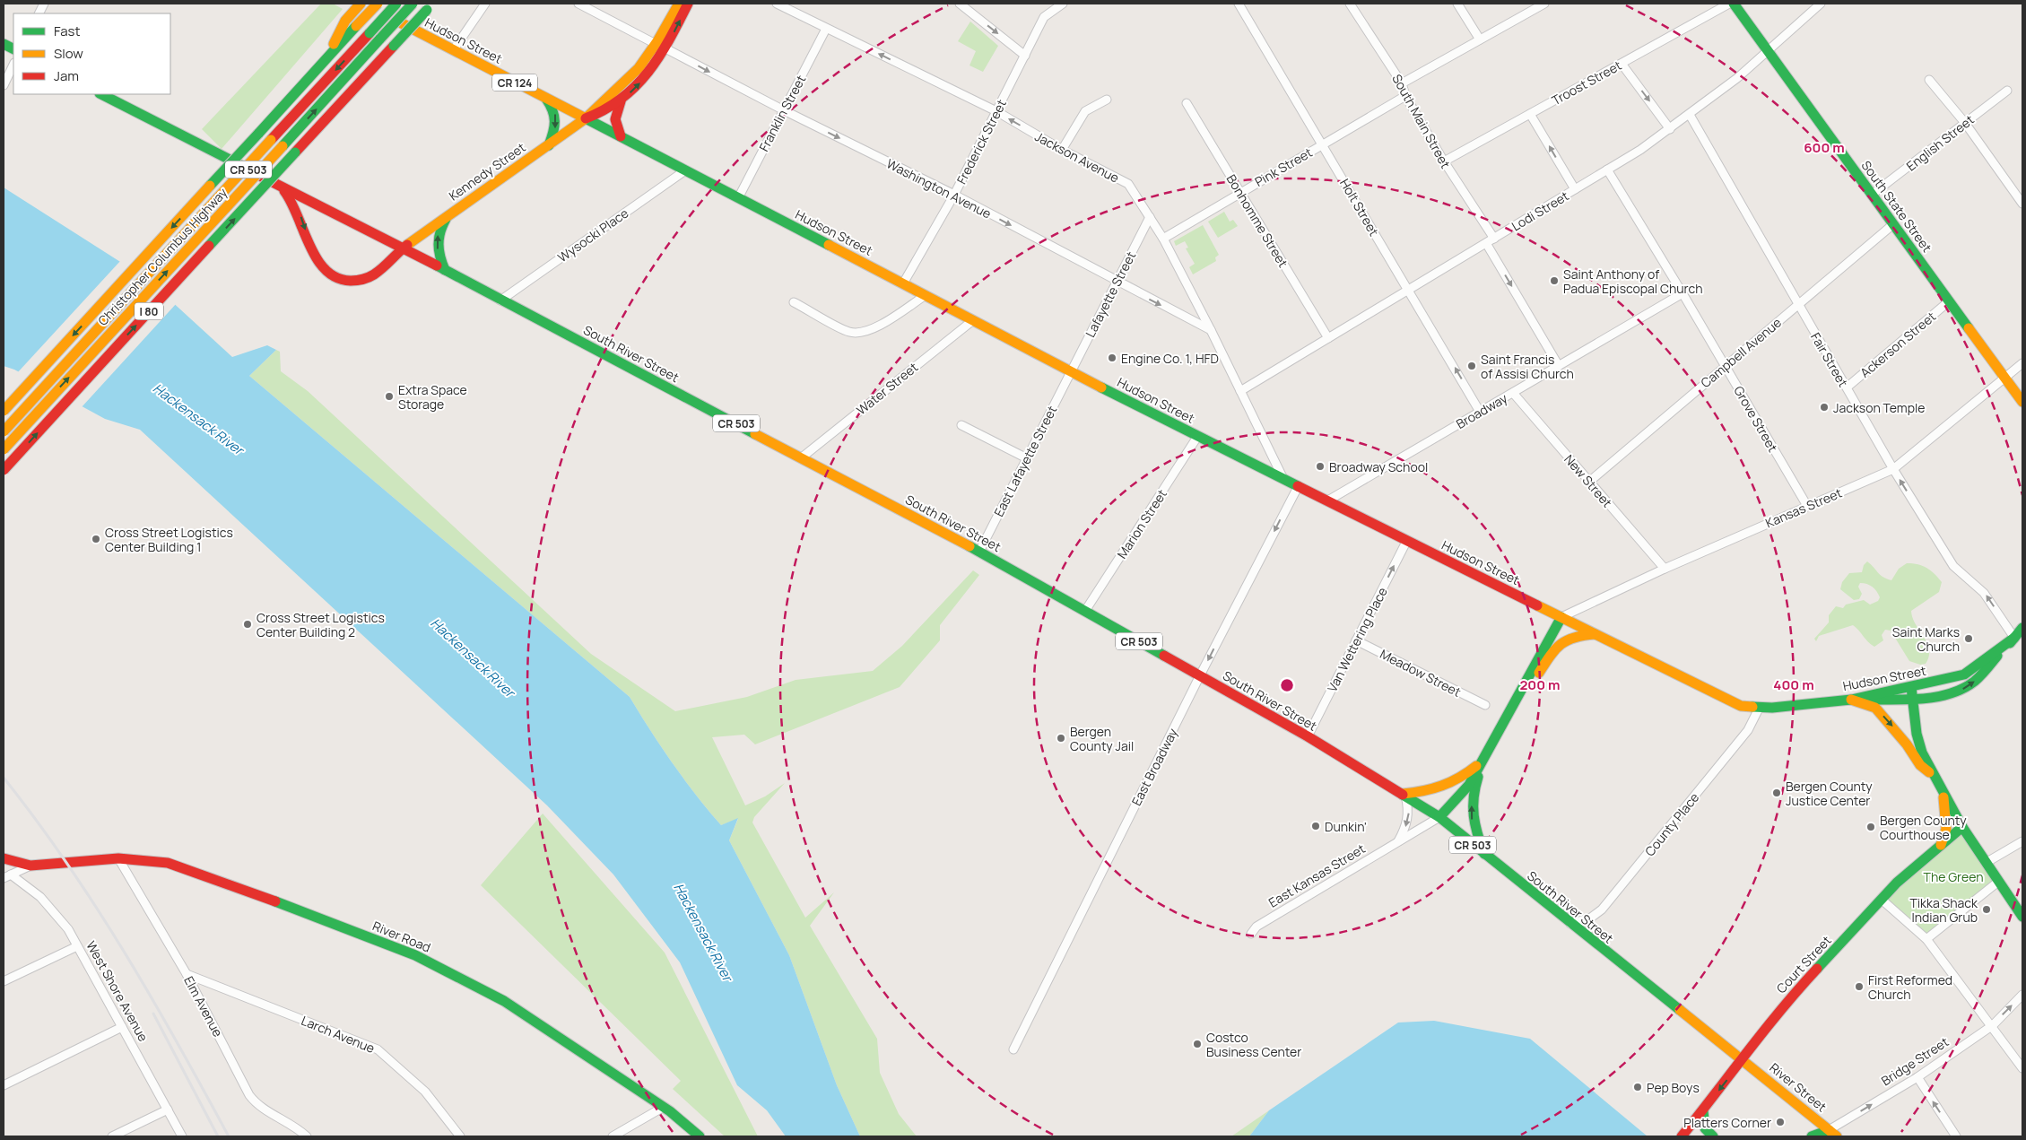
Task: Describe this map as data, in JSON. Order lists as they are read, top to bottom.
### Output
{
  "streets": {
    "main road": [
      "Hudson Street",
      "CR 124",
      "CR 503",
      "Kennedy Street",
      "South State Street",
      "Christopher Columbus Highway",
      "I 80",
      "South River Street",
      "East Kansas Street",
      "River Road",
      "Court Street",
      "Bridge Street",
      "River Street"
    ],
    "street": [
      "Troost Street",
      "Franklin Street",
      "South Main Street",
      "Frederick Street",
      "English Street",
      "Jackson Avenue",
      "Pink Street",
      "Washington Avenue",
      "Holt Street",
      "Lodi Street",
      "Bonhomme Street",
      "Wysocki Place",
      "Lafayette Street",
      "Ackerson Street",
      "Campbell Avenue",
      "Fair Street",
      "Water Street",
      "Broadway",
      "Grove Street",
      "East Lafayette Street",
      "New Street",
      "Kansas Street",
      "Marion Street",
      "Van Wettering Place",
      "Meadow Street",
      "East Broadway",
      "County Place",
      "West Shore Avenue",
      "Elm Avenue",
      "Larch Avenue"
    ]
  },
  "crossings": [
    ["Hudson Street", "CR 124"],
    ["Hudson Street", "Franklin Street"],
    ["Hudson Street", "Frederick Street"],
    ["Hudson Street", "Jackson Avenue"],
    ["Hudson Street", "Kennedy Street"],
    ["Hudson Street", "Wysocki Place"],
    ["Hudson Street", "Lafayette Street"],
    ["Hudson Street", "Fair Street"],
    ["Hudson Street", "Water Street"],
    ["Hudson Street", "Broadway"],
    ["Hudson Street", "East Lafayette Street"],
    ["Hudson Street", "Kansas Street"],
    ["Hudson Street", "Marion Street"],
    ["Hudson Street", "Van Wettering Place"],
    ["Hudson Street", "East Broadway"],
    ["Hudson Street", "County Place"],
    ["Hudson Street", "East Kansas Street"],
    ["CR 124", "Fair Street"],
    ["Troost Street", "South Main Street"],
    ["Franklin Street", "Jackson Avenue"],
    ["Franklin Street", "Washington Avenue"],
    ["South Main Street", "Pink Street"],
    ["South Main Street", "Lodi Street"],
    ["Frederick Street", "Jackson Avenue"],
    ["Frederick Street", "Washington Avenue"],
    ["English Street", "South State Street"],
    ["Jackson Avenue", "Pink Street"],
    ["Jackson Avenue", "Washington Avenue"],
    ["Jackson Avenue", "Lodi Street"],
    ["Jackson Avenue", "Lafayette Street"],
    ["Pink Street", "Holt Street"],
    ["Pink Street", "Bonhomme Street"],
    ["Kennedy Street", "South River Street"],
    ["Washington Avenue", "Lafayette Street"],
    ["South State Street", "Lodi Street"],
    ["South State Street", "Ackerson Street"],
    ["South State Street", "Campbell Avenue"],
    ["South State Street", "Kansas Street"],
    ["Holt Street", "Lodi Street"],
    ["Holt Street", "Broadway"],
    ["Lodi Street", "Bonhomme Street"],
    ["Lodi Street", "Fair Street"],
    ["Lodi Street", "Grove Street"],
    ["Wysocki Place", "South River Street"],
    ["Lafayette Street", "East Lafayette Street"],
    ["Ackerson Street", "Fair Street"],
    ["Campbell Avenue", "Fair Street"],
    ["Campbell Avenue", "Grove Street"],
    ["Campbell Avenue", "New Street"],
    ["South River Street", "Water Street"],
    ["South River Street", "East Lafayette Street"],
    ["South River Street", "Marion Street"],
    ["South River Street", "Van Wettering Place"],
    ["South River Street", "East Broadway"],
    ["South River Street", "County Place"],
    ["South River Street", "East Kansas Street"],
    ["South River Street", "Court Street"],
    ["South River Street", "River Street"],
    ["Fair Street", "Kansas Street"],
    ["Broadway", "Grove Street"],
    ["Broadway", "New Street"],
    ["Grove Street", "Kansas Street"],
    ["New Street", "Kansas Street"],
    ["Kansas Street", "East Kansas Street"],
    ["Van Wettering Place", "Meadow Street"],
    ["River Road", "Elm Avenue"],
    ["Court Street", "River Street"],
    ["Elm Avenue", "Larch Avenue"],
    ["Bridge Street", "River Street"]
  ],
  "one_way": [
    "Jackson Avenue",
    "Washington Avenue",
    "Van Wettering Place",
    "Bridge Street"
  ],
  "water": ["Hackensack River"],
  "parks": ["The Green"],
  "places": [
    "Saint Anthony of Padua Episcopal Church",
    "Engine Co. 1, HFD",
    "Saint Francis of Assisi Church",
    "Extra Space Storage",
    "Jackson Temple",
    "Broadway School",
    "Cross Street Logistics Center Building 1",
    "Cross Street Logistics Center Building 2",
    "Saint Marks Church",
    "Bergen County Jail",
    "Bergen County Justice Center",
    "Dunkin'",
    "Bergen County Courthouse",
    "Tikka Shack Indian Grub",
    "First Reformed Church",
    "Costco Business Center",
    "Pep Boys",
    "Platters Corner"
  ],
  "legend": ["Fast", "Slow", "Jam"],
  "rings": ["600 m", "200 m", "400 m"]
}
